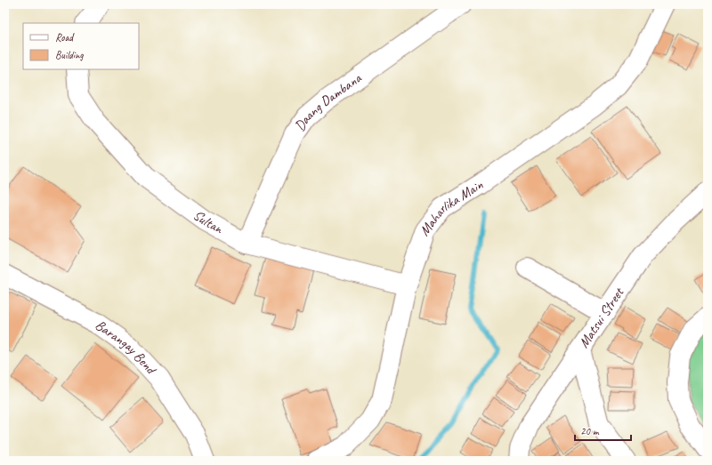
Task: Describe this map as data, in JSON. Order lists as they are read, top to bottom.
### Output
{
  "streets": {
    "street": [
      "Daang Dambana",
      "Maharlika Main",
      "Sultan",
      "Matsui Street",
      "Barangay Bend"
    ]
  },
  "crossings": [
    ["Daang Dambana", "Sultan"],
    ["Maharlika Main", "Sultan"]
  ],
  "legend": ["Road", "Building"],
  "scale_bar": "20 m"
}
